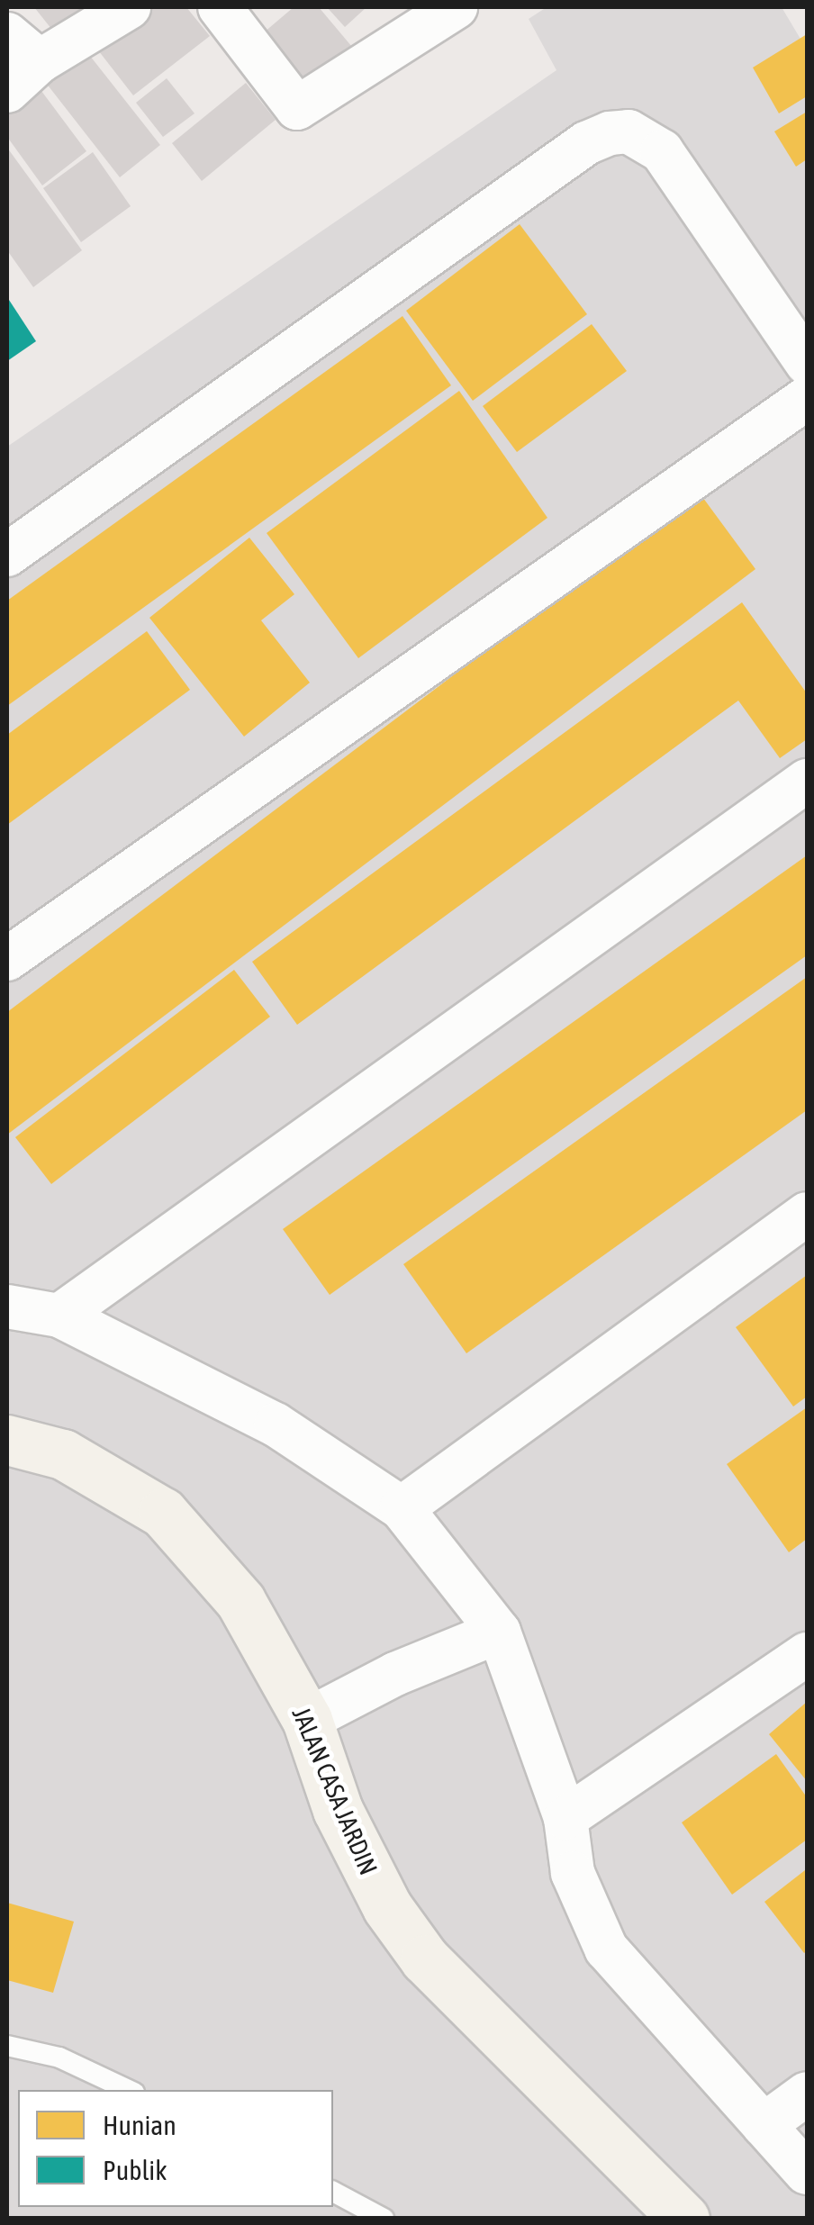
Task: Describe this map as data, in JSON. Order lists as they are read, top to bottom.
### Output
{
  "streets": {
    "street": ["JALAN CASA JARDIN"]
  },
  "legend": ["Hunian", "Publik"]
}
